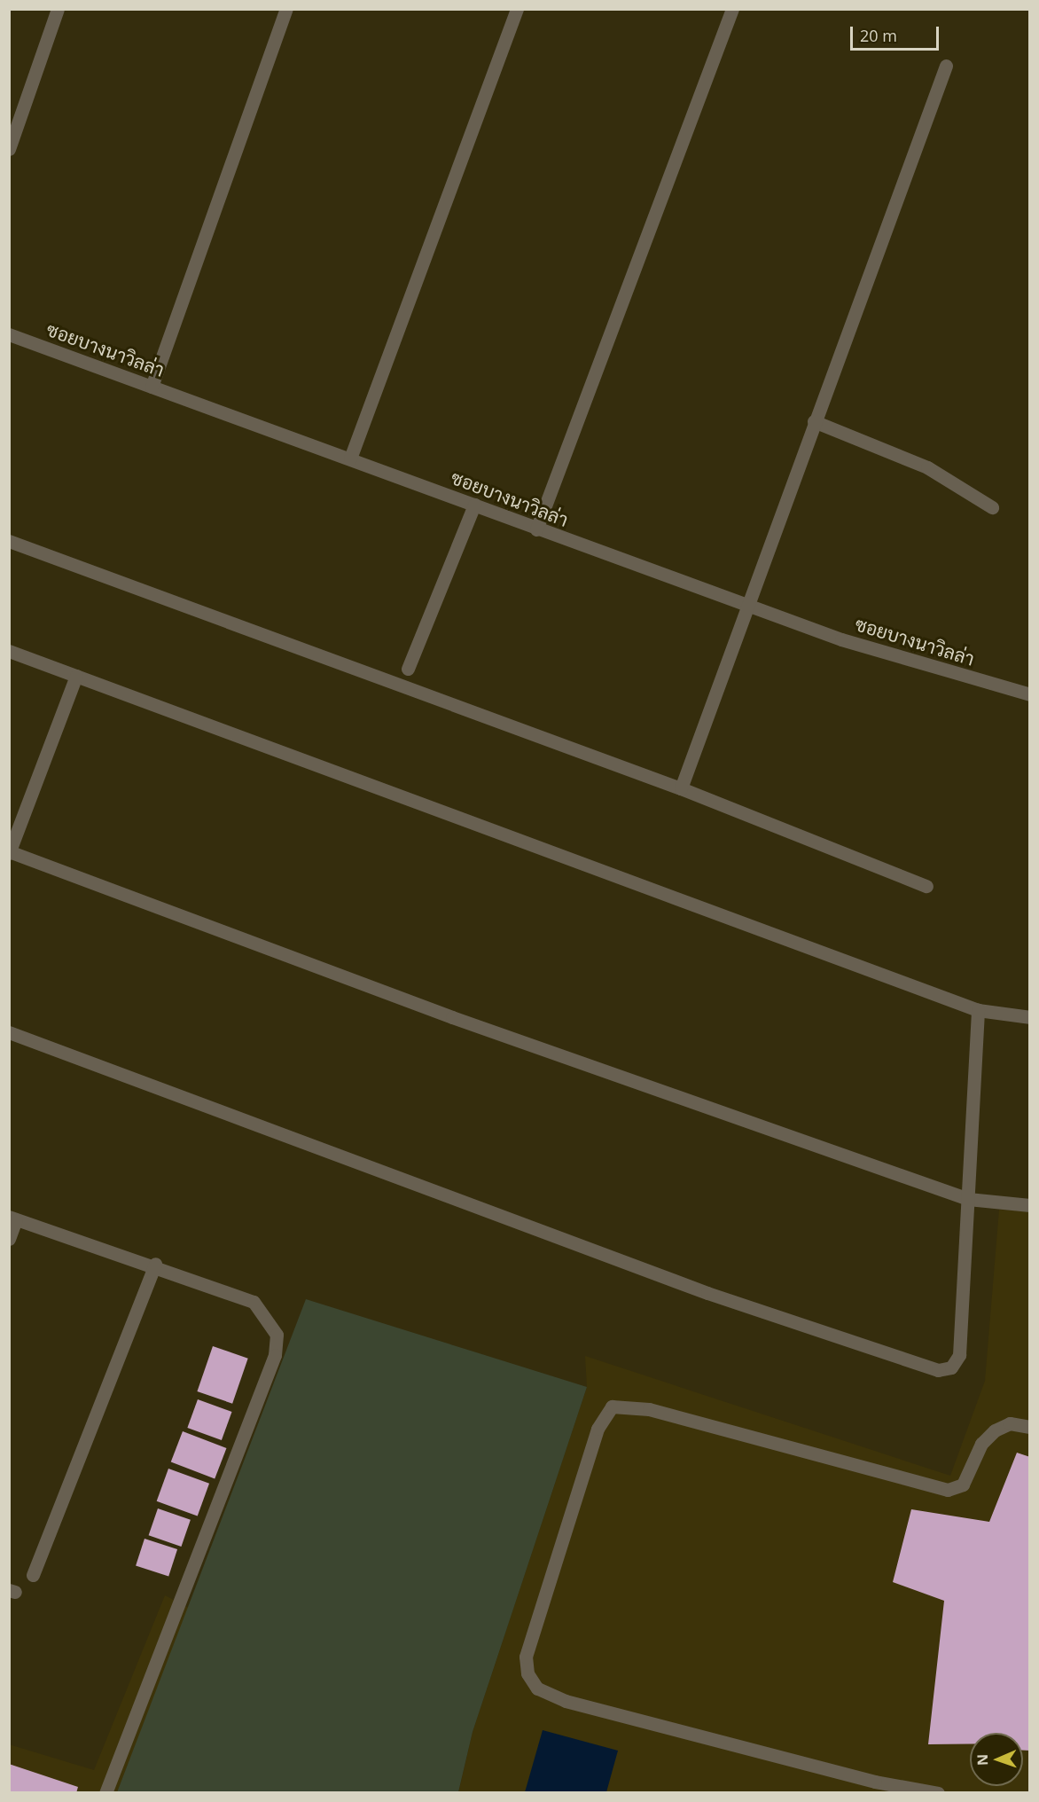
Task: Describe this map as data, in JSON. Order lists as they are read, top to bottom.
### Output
{
  "streets": {
    "street": ["ซอยบางนาวิลล่า"]
  },
  "scale_bar": "20 m",
  "north": "left"
}
